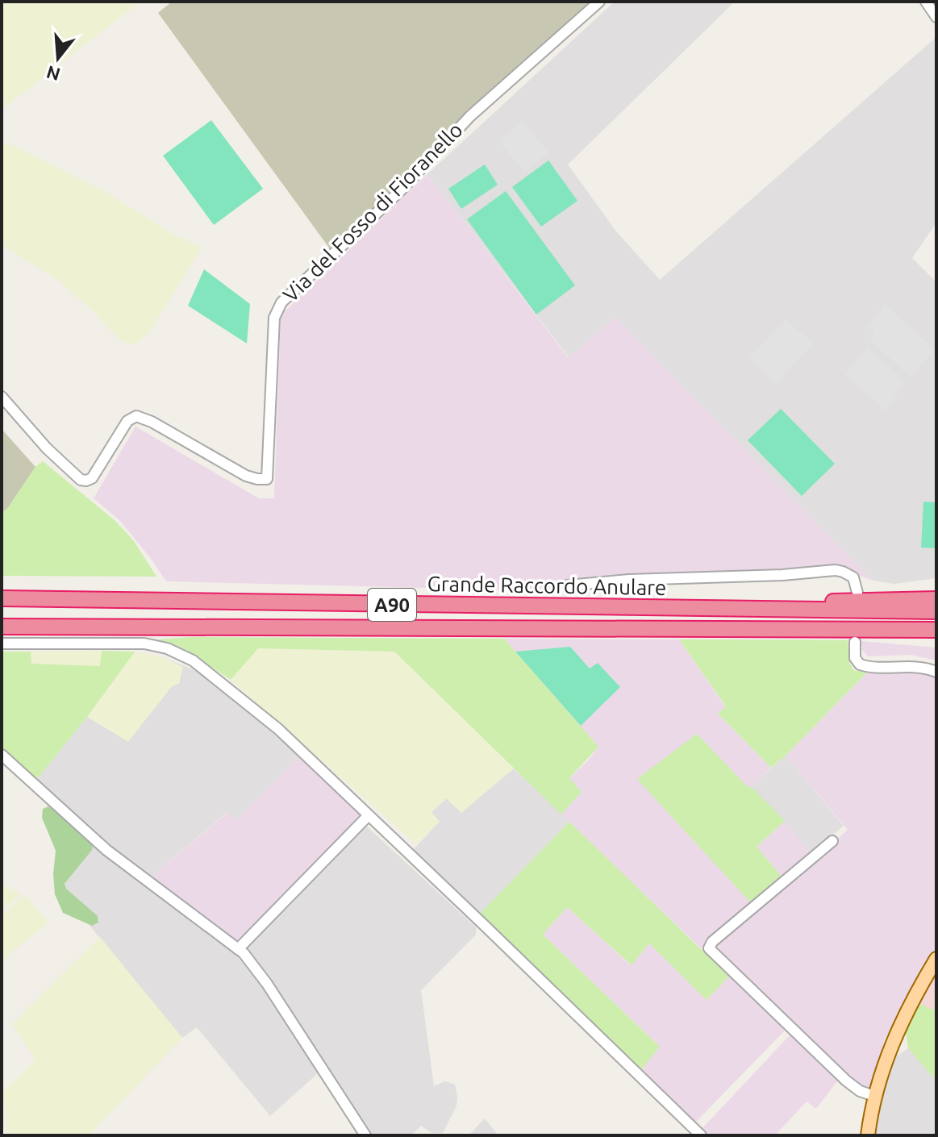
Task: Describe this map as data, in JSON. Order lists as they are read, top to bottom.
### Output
{
  "streets": {
    "highway": ["Grande Raccordo Anulare", "A90"],
    "street": ["Via del Fosso di Fioranello"]
  },
  "north": "bottom"
}
